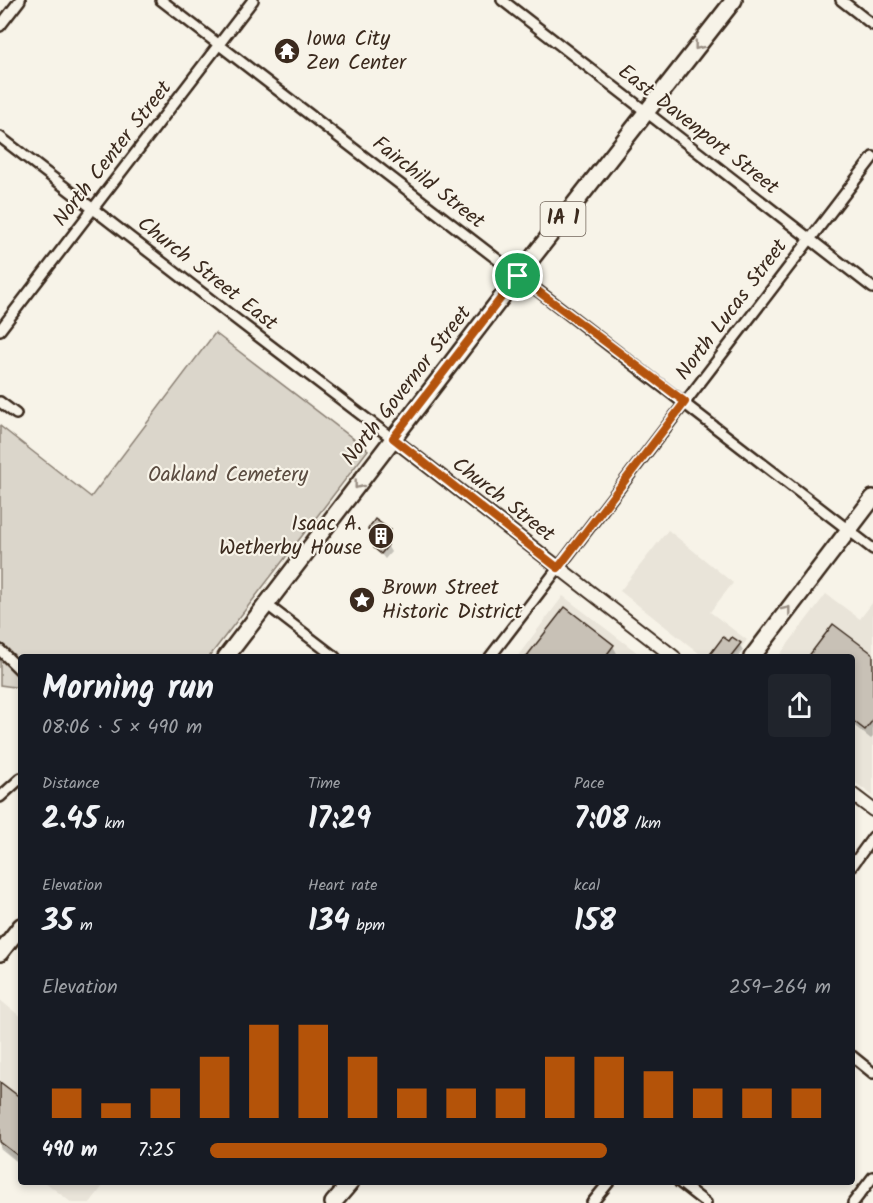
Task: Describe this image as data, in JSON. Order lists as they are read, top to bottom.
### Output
{
  "streets": {
    "main road": ["IA 1", "North Governor Street"],
    "street": [
      "East Davenport Street",
      "North Center Street",
      "Fairchild Street",
      "Church Street East",
      "North Lucas Street",
      "Church Street"
    ]
  },
  "crossings": [
    ["East Davenport Street", "North Lucas Street"],
    ["East Davenport Street", "North Governor Street"],
    ["North Center Street", "Fairchild Street"],
    ["North Center Street", "Church Street East"],
    ["Fairchild Street", "North Lucas Street"],
    ["Fairchild Street", "North Governor Street"],
    ["Church Street East", "North Governor Street"],
    ["Church Street East", "Church Street"],
    ["North Lucas Street", "Church Street"],
    ["North Governor Street", "Church Street"]
  ],
  "one_way": ["North Governor Street"],
  "parks": ["Oakland Cemetery"],
  "places": {
    "temple": ["Iowa City Zen Center"],
    "building": ["Isaac A. Wetherby House"],
    "place": ["Brown Street Historic District"]
  },
  "page": {
    "heading": ["Morning run", "08:06 · 5 × 490 m"],
    "stats": [
      ["Distance", "2.45 km"],
      ["Time", "17:29"],
      ["Pace", "7:08 /km"],
      ["Elevation", "35 m"],
      ["Heart rate", "134 bpm"],
      ["kcal", "158"]
    ],
    "chart": ["Elevation", "259–264 m"],
    "list": [
      {
        "name": "490 m",
        "note": "7:25"
      }
    ]
  }
}
